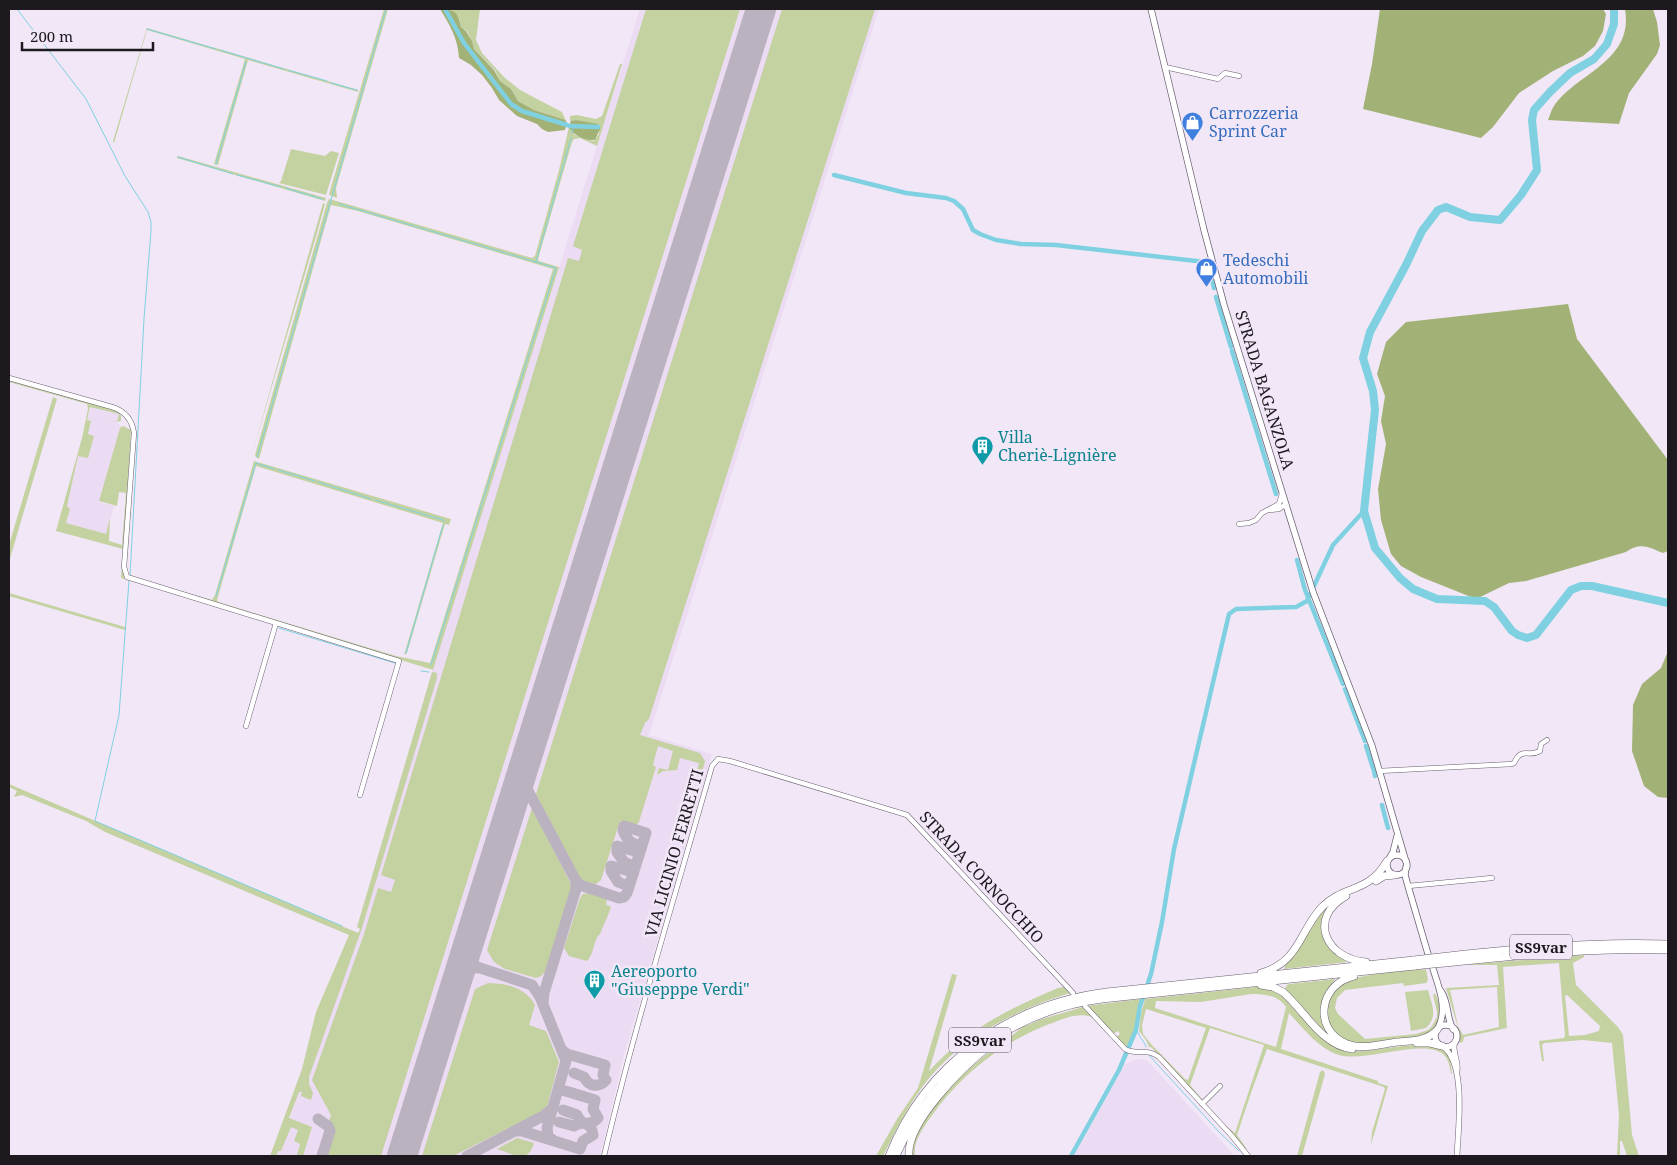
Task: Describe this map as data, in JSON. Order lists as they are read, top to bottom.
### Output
{
  "streets": {
    "highway": ["SS9var"],
    "main road": ["STRADA BAGANZOLA"],
    "street": ["VIA LICINIO FERRETTI", "STRADA CORNOCCHIO"]
  },
  "crossings": [
    ["VIA LICINIO FERRETTI", "STRADA CORNOCCHIO"]
  ],
  "places": {
    "shop": ["Carrozzeria Sprint Car", "Tedeschi Automobili"],
    "building": ["Villa Cheriè-Lignière", "Aereoporto \"Giusepppe Verdi\""]
  },
  "scale_bar": "200 m"
}
